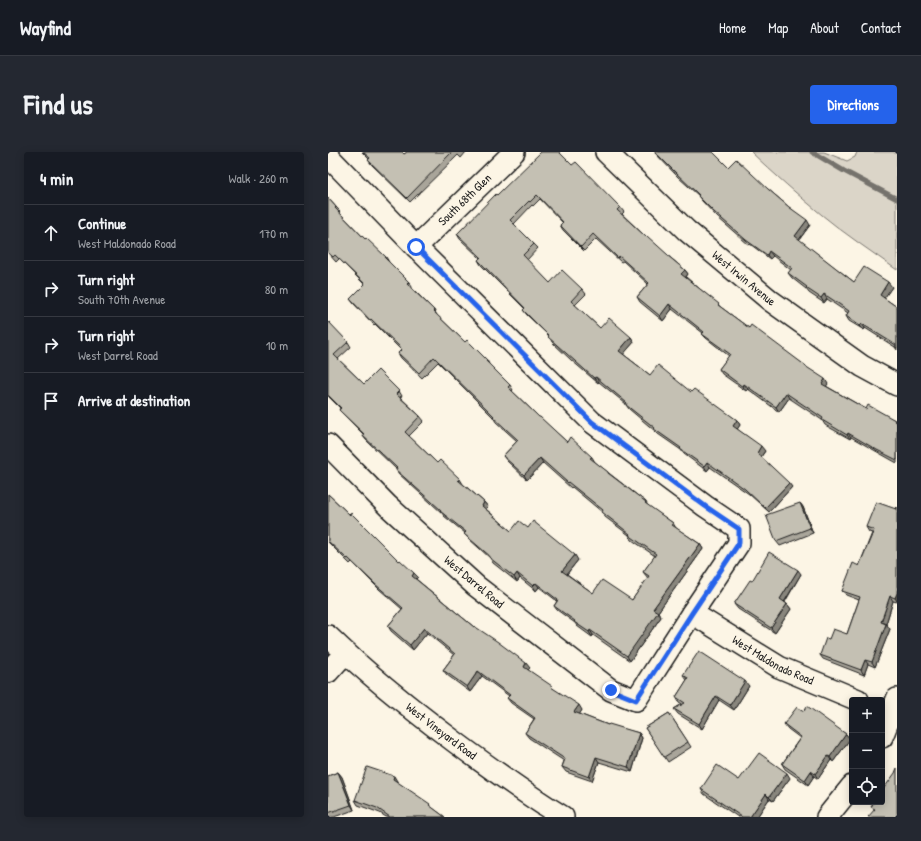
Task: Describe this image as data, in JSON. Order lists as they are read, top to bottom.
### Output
{
  "streets": {
    "street": [
      "South 68th Glen",
      "West Irwin Avenue",
      "West Darrel Road",
      "West Maldonado Road",
      "West Vineyard Road"
    ]
  },
  "crossings": [
    ["West Darrel Road", "West Maldonado Road"]
  ],
  "page": {
    "header": "Wayfind",
    "nav": [
      "Home",
      "Map",
      "About",
      "Contact"
    ],
    "title": "Find us",
    "buttons": "Directions",
    "heading": ["4 min", "Walk · 260 m"],
    "list": [
      ["Continue", "West Maldonado Road", "170 m"],
      ["Turn right", "South 70th Avenue", "80 m"],
      ["Turn right", "West Darrel Road", "10 m"],
      "Arrive at destination"
    ],
    "map_buttons": ["+", "−"]
  }
}
